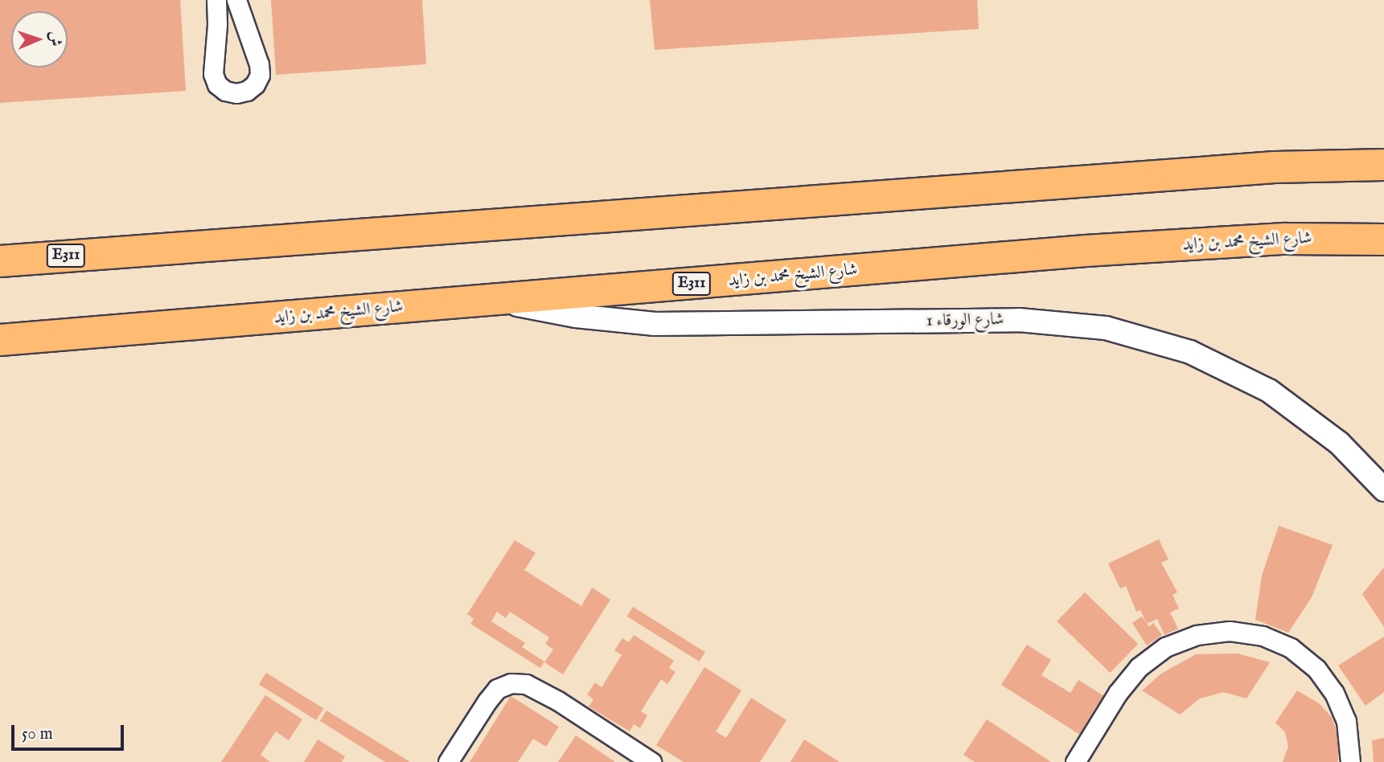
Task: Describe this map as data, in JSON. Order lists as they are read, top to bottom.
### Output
{
  "streets": {
    "highway": ["شارع الشيخ محمد بن زايد", "E311"],
    "street": ["شارع الورقاء 1"]
  },
  "crossings": [
    ["شارع الشيخ محمد بن زايد", "شارع الورقاء 1"]
  ],
  "scale_bar": "50 m",
  "north": "right"
}
